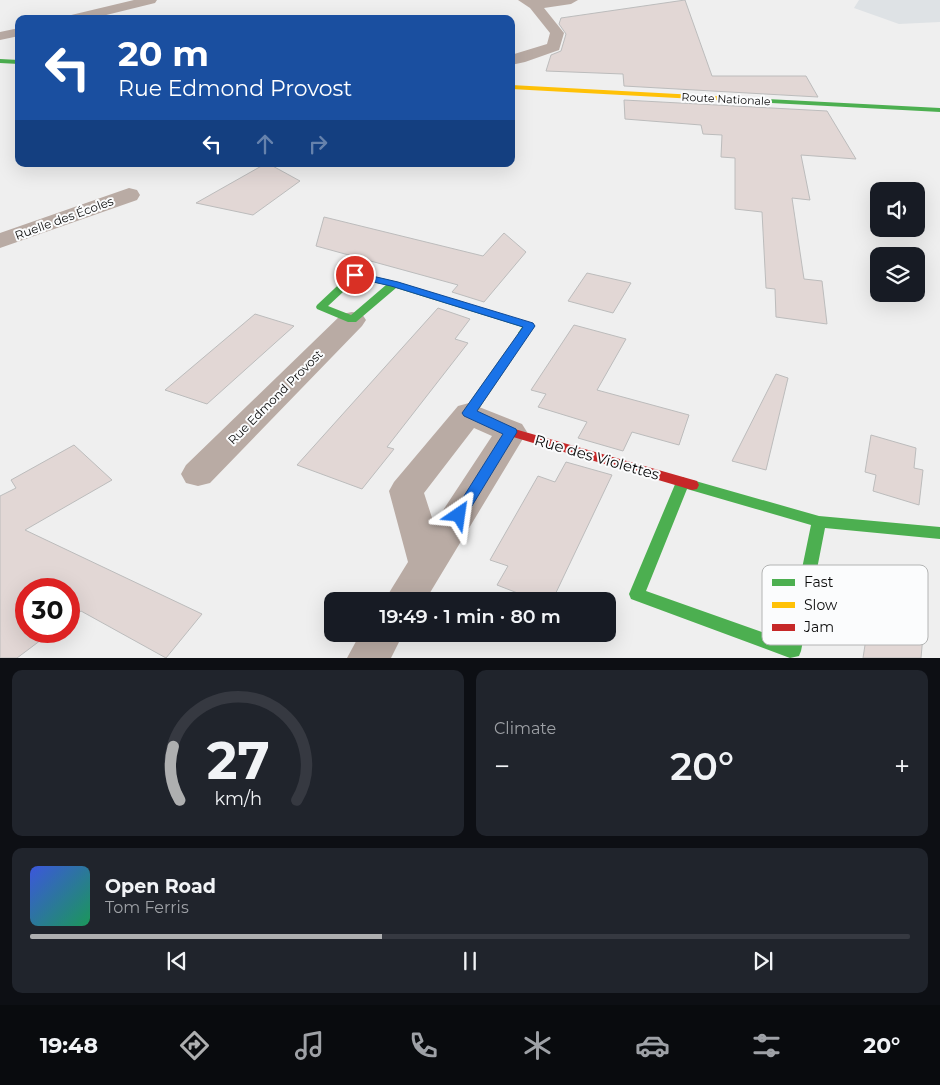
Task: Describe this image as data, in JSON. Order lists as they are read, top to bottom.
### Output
{
  "streets": {
    "street": [
      "Route Nationale",
      "Ruelle des Écoles",
      "Rue Edmond Provost",
      "Rue des Violettes"
    ]
  },
  "legend": ["Fast", "Slow", "Jam"],
  "page": {
    "turn": ["20 m", "Rue Edmond Provost"],
    "limit": "30",
    "trip": "19:49 · 1 min · 80 m",
    "tile": "Climate",
    "heat": ["−", "20°", "+"],
    "song": ["Open Road", "Tom Ferris"],
    "tabs": ["19:48", "20°"],
    "gauge": ["27", "km/h"]
  }
}
